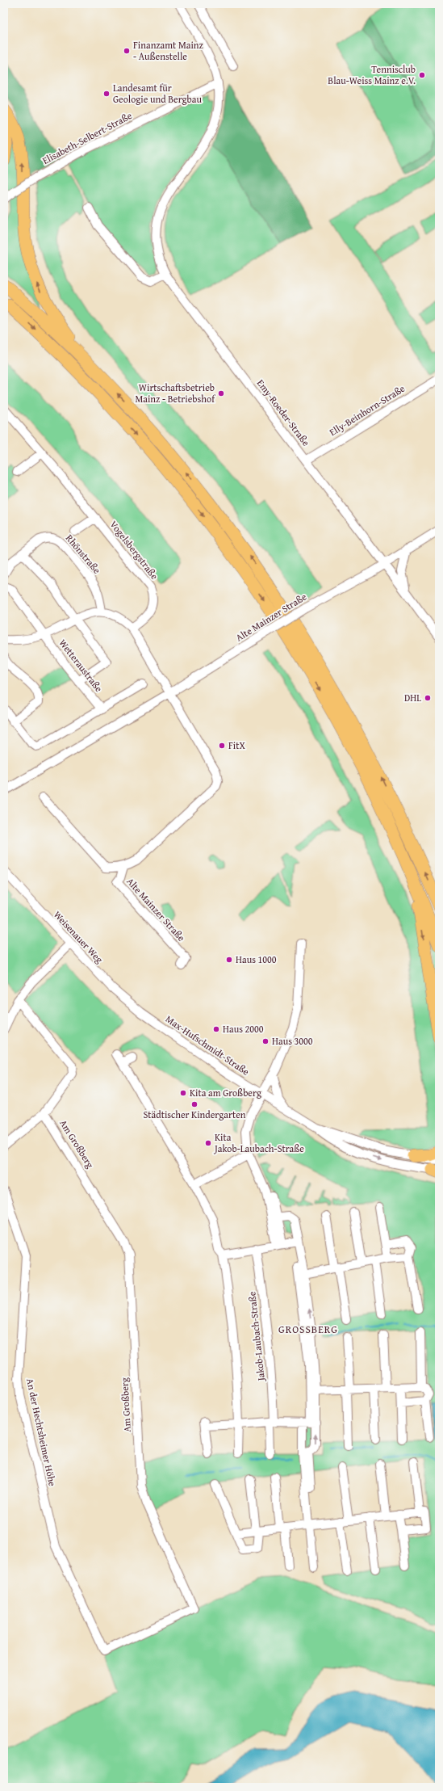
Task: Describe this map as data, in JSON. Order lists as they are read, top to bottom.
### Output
{
  "streets": {
    "street": [
      "Elisabeth-Selbert-Straße",
      "Elly-Beinhorn-Straße",
      "Emy-Roeder-Straße",
      "Vogelsbergstraße",
      "Rhönstraße",
      "Alte Mainzer Straße",
      "Wetteraustraße",
      "Weisenauer Weg",
      "Max-Hufschmidt-Straße",
      "Am Großberg",
      "Jakob-Laubach-Straße",
      "An der Hechtsheimer Höhe"
    ]
  },
  "crossings": [
    ["Elisabeth-Selbert-Straße", "Emy-Roeder-Straße"],
    ["Elly-Beinhorn-Straße", "Emy-Roeder-Straße"],
    ["Emy-Roeder-Straße", "Alte Mainzer Straße"],
    ["Weisenauer Weg", "Max-Hufschmidt-Straße"],
    ["Am Großberg", "An der Hechtsheimer Höhe"]
  ],
  "districts": ["GROSSBERG"],
  "places": [
    "Finanzamt Mainz - Außenstelle",
    "Tennisclub Blau-Weiss Mainz e.V.",
    "Landesamt für Geologie und Bergbau",
    "Wirtschaftsbetrieb Mainz - Betriebshof",
    "DHL",
    "FitX",
    "Haus 1000",
    "Haus 2000",
    "Haus 3000",
    "Kita am Großberg",
    "Städtischer Kindergarten",
    "Kita Jakob-Laubach-Straße"
  ]
}
